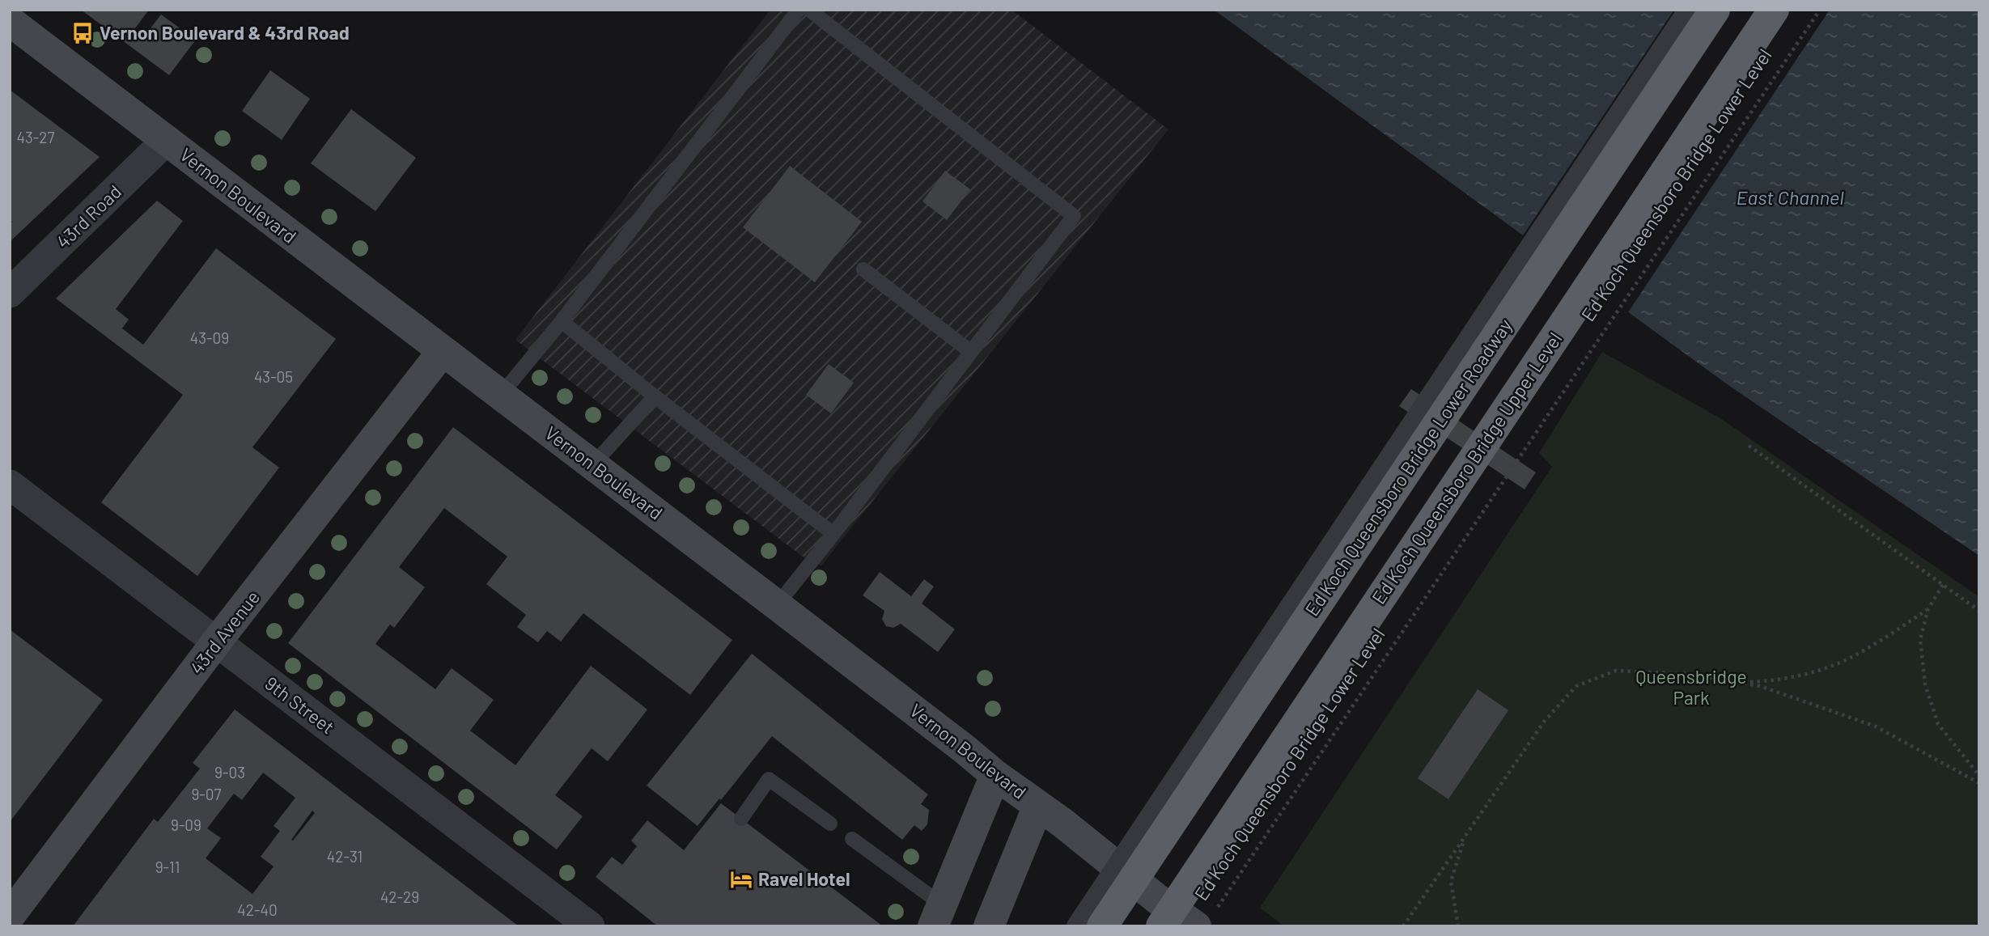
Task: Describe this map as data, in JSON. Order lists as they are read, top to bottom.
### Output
{
  "streets": {
    "highway": ["Ed Koch Queensboro Bridge Lower Level", "Ed Koch Queensboro Bridge Lower Roadway", "Ed Koch Queensboro Bridge Upper Level"],
    "main road": ["Vernon Boulevard", "43rd Avenue"],
    "street": ["43rd Road", "9th Street"]
  },
  "crossings": [
    ["Vernon Boulevard", "43rd Road"],
    ["Vernon Boulevard", "43rd Avenue"],
    ["43rd Avenue", "9th Street"]
  ],
  "water": ["East Channel"],
  "parks": ["Queensbridge Park"],
  "places": {
    "bus stop": ["Vernon Boulevard & 43rd Road"],
    "hotel": ["Ravel Hotel"]
  },
  "house_numbers": [
    "43-27",
    "43-09",
    "43-05",
    "9-03",
    "9-07",
    "9-09",
    "42-31",
    "9-11",
    "42-29",
    "42-40"
  ]
}
